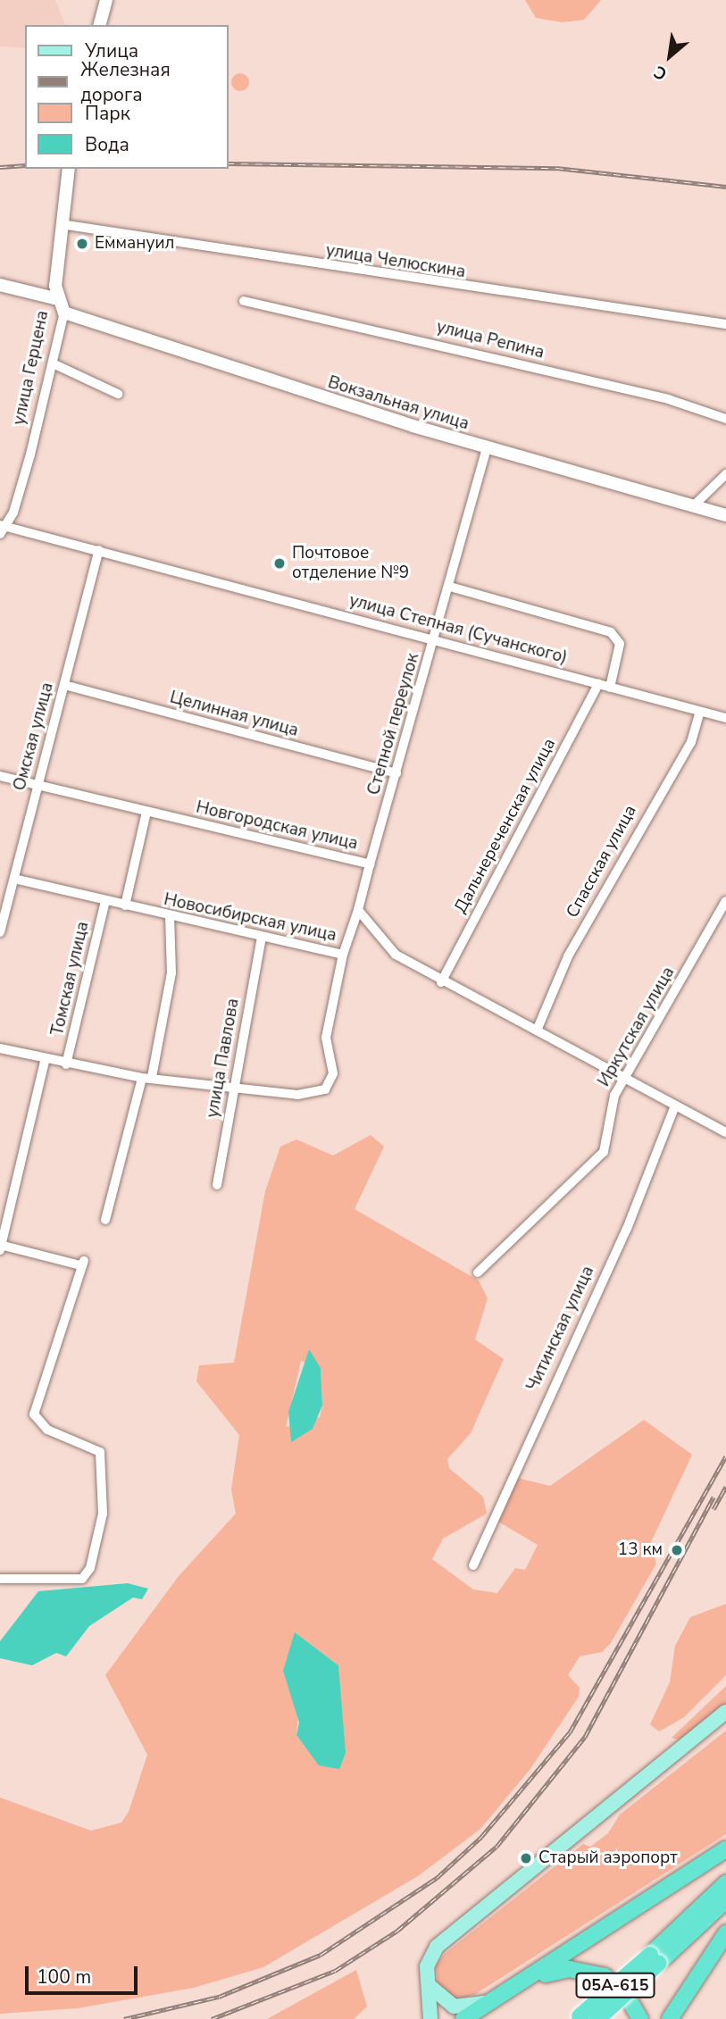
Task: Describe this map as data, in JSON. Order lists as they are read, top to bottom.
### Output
{
  "streets": {
    "highway": ["05А-615"],
    "main road": ["улица Герцена", "Вокзальная улица"],
    "street": [
      "улица Челюскина",
      "улица Репина",
      "улица Степная (Сучанского)",
      "Целинная улица",
      "Степной переулок",
      "Омская улица",
      "Новгородская улица",
      "Дальнереченская улица",
      "Спасская улица",
      "Новосибирская улица",
      "Томская улица",
      "Иркутская улица",
      "улица Павлова",
      "Читинская улица"
    ]
  },
  "crossings": [
    ["улица Челюскина", "улица Герцена"],
    ["улица Герцена", "Вокзальная улица"],
    ["улица Герцена", "улица Степная (Сучанского)"],
    ["Вокзальная улица", "Степной переулок"],
    ["улица Степная (Сучанского)", "Степной переулок"],
    ["улица Степная (Сучанского)", "Омская улица"],
    ["улица Степная (Сучанского)", "Дальнереченская улица"],
    ["улица Степная (Сучанского)", "Спасская улица"],
    ["Целинная улица", "Степной переулок"],
    ["Целинная улица", "Омская улица"],
    ["Степной переулок", "Новгородская улица"],
    ["Омская улица", "Новгородская улица"],
    ["Омская улица", "Новосибирская улица"],
    ["Новгородская улица", "Новосибирская улица"],
    ["Новосибирская улица", "Томская улица"],
    ["Новосибирская улица", "улица Павлова"]
  ],
  "places": [
    "Еммануил",
    "Почтовое отделение №9",
    "13 км",
    "Старый аэропорт"
  ],
  "legend": [
    "Улица",
    "Железная дорога",
    "Парк",
    "Вода"
  ],
  "scale_bar": "100 m",
  "north": "bottom left"
}
